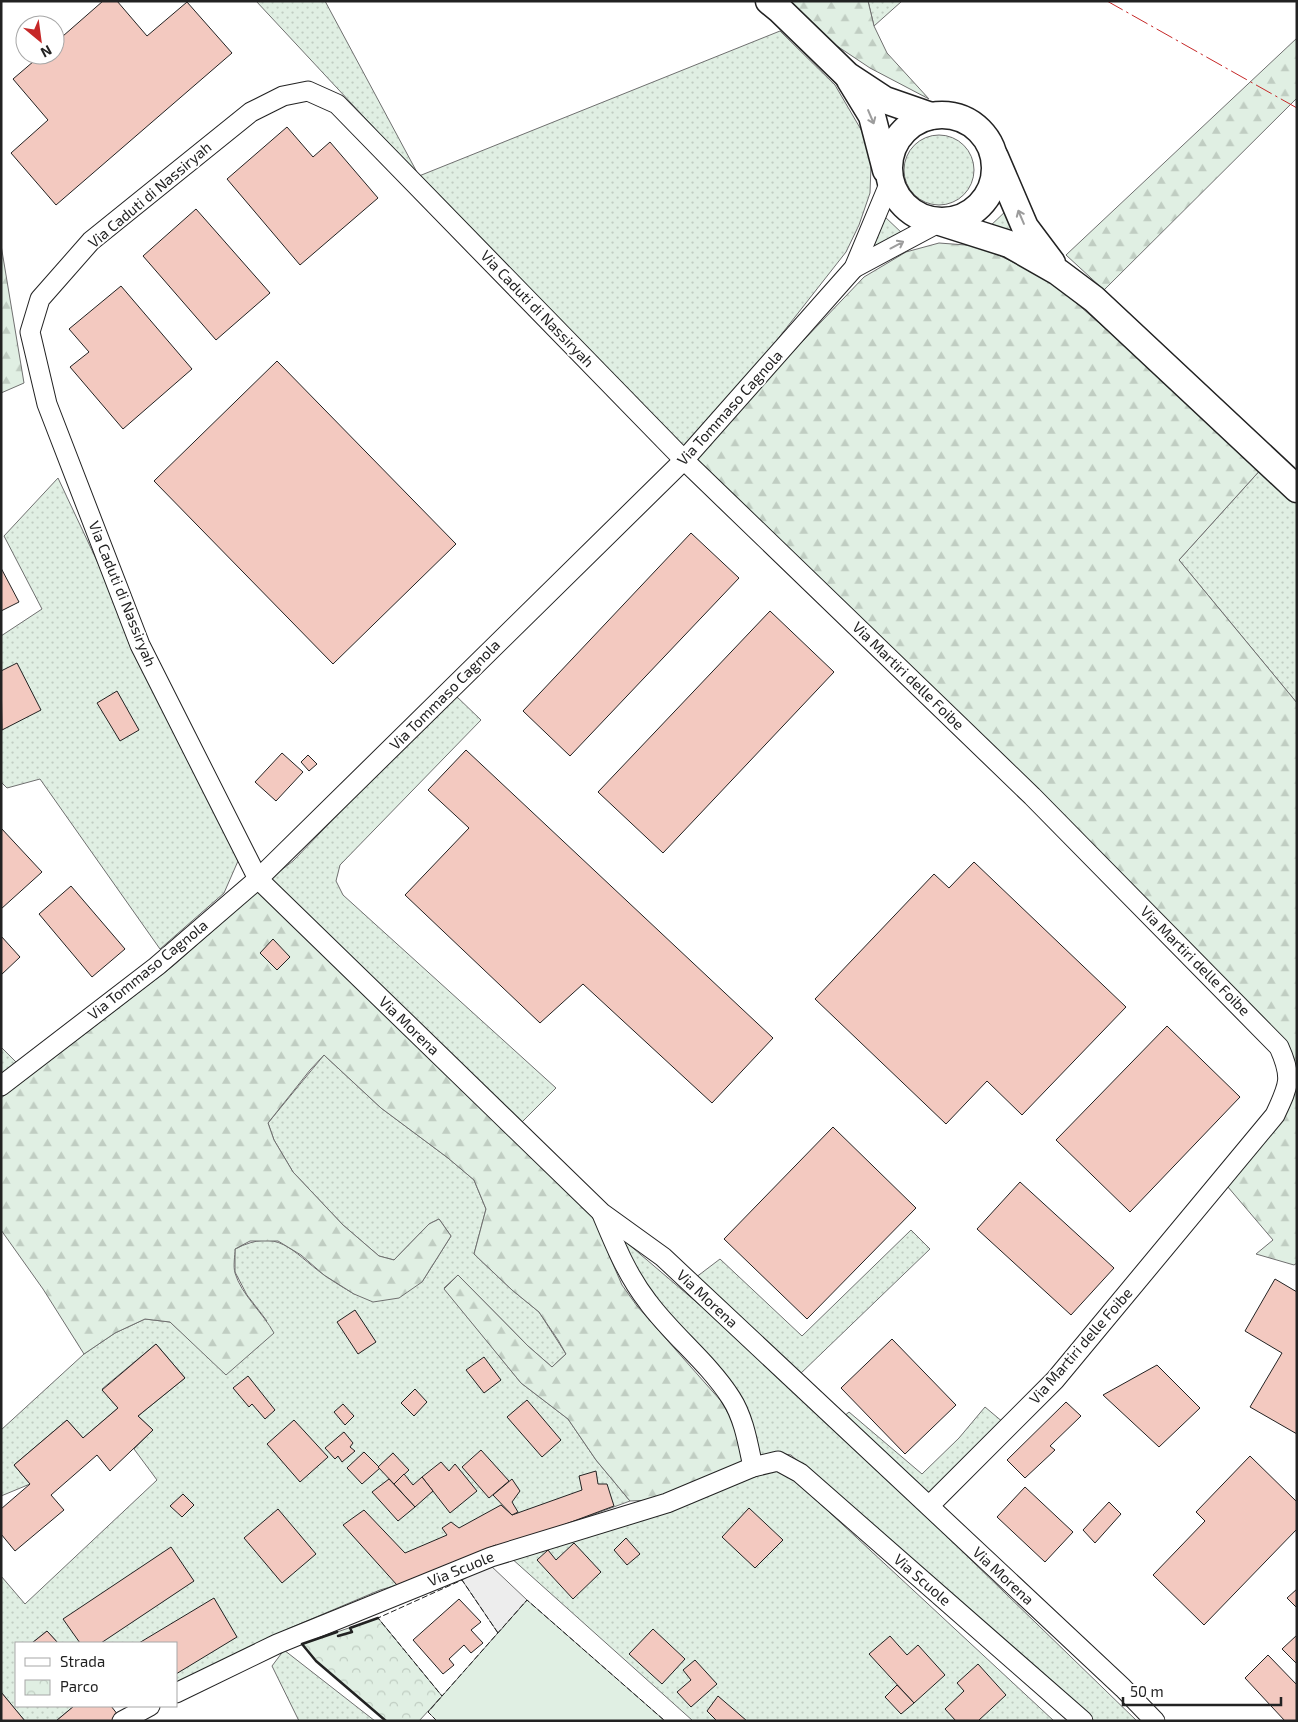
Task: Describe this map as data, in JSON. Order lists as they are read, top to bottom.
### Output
{
  "streets": {
    "street": [
      "Via Caduti di Nassiryah",
      "Via Tommaso Cagnola",
      "Via Martiri delle Foibe",
      "Via Morena",
      "Via Scuole"
    ]
  },
  "crossings": [
    ["Via Caduti di Nassiryah", "Via Tommaso Cagnola"],
    ["Via Caduti di Nassiryah", "Via Martiri delle Foibe"],
    ["Via Caduti di Nassiryah", "Via Morena"],
    ["Via Tommaso Cagnola", "Via Martiri delle Foibe"],
    ["Via Tommaso Cagnola", "Via Morena"],
    ["Via Martiri delle Foibe", "Via Morena"]
  ],
  "legend": ["Strada", "Parco"],
  "scale_bar": "50 m",
  "north": "bottom right"
}
